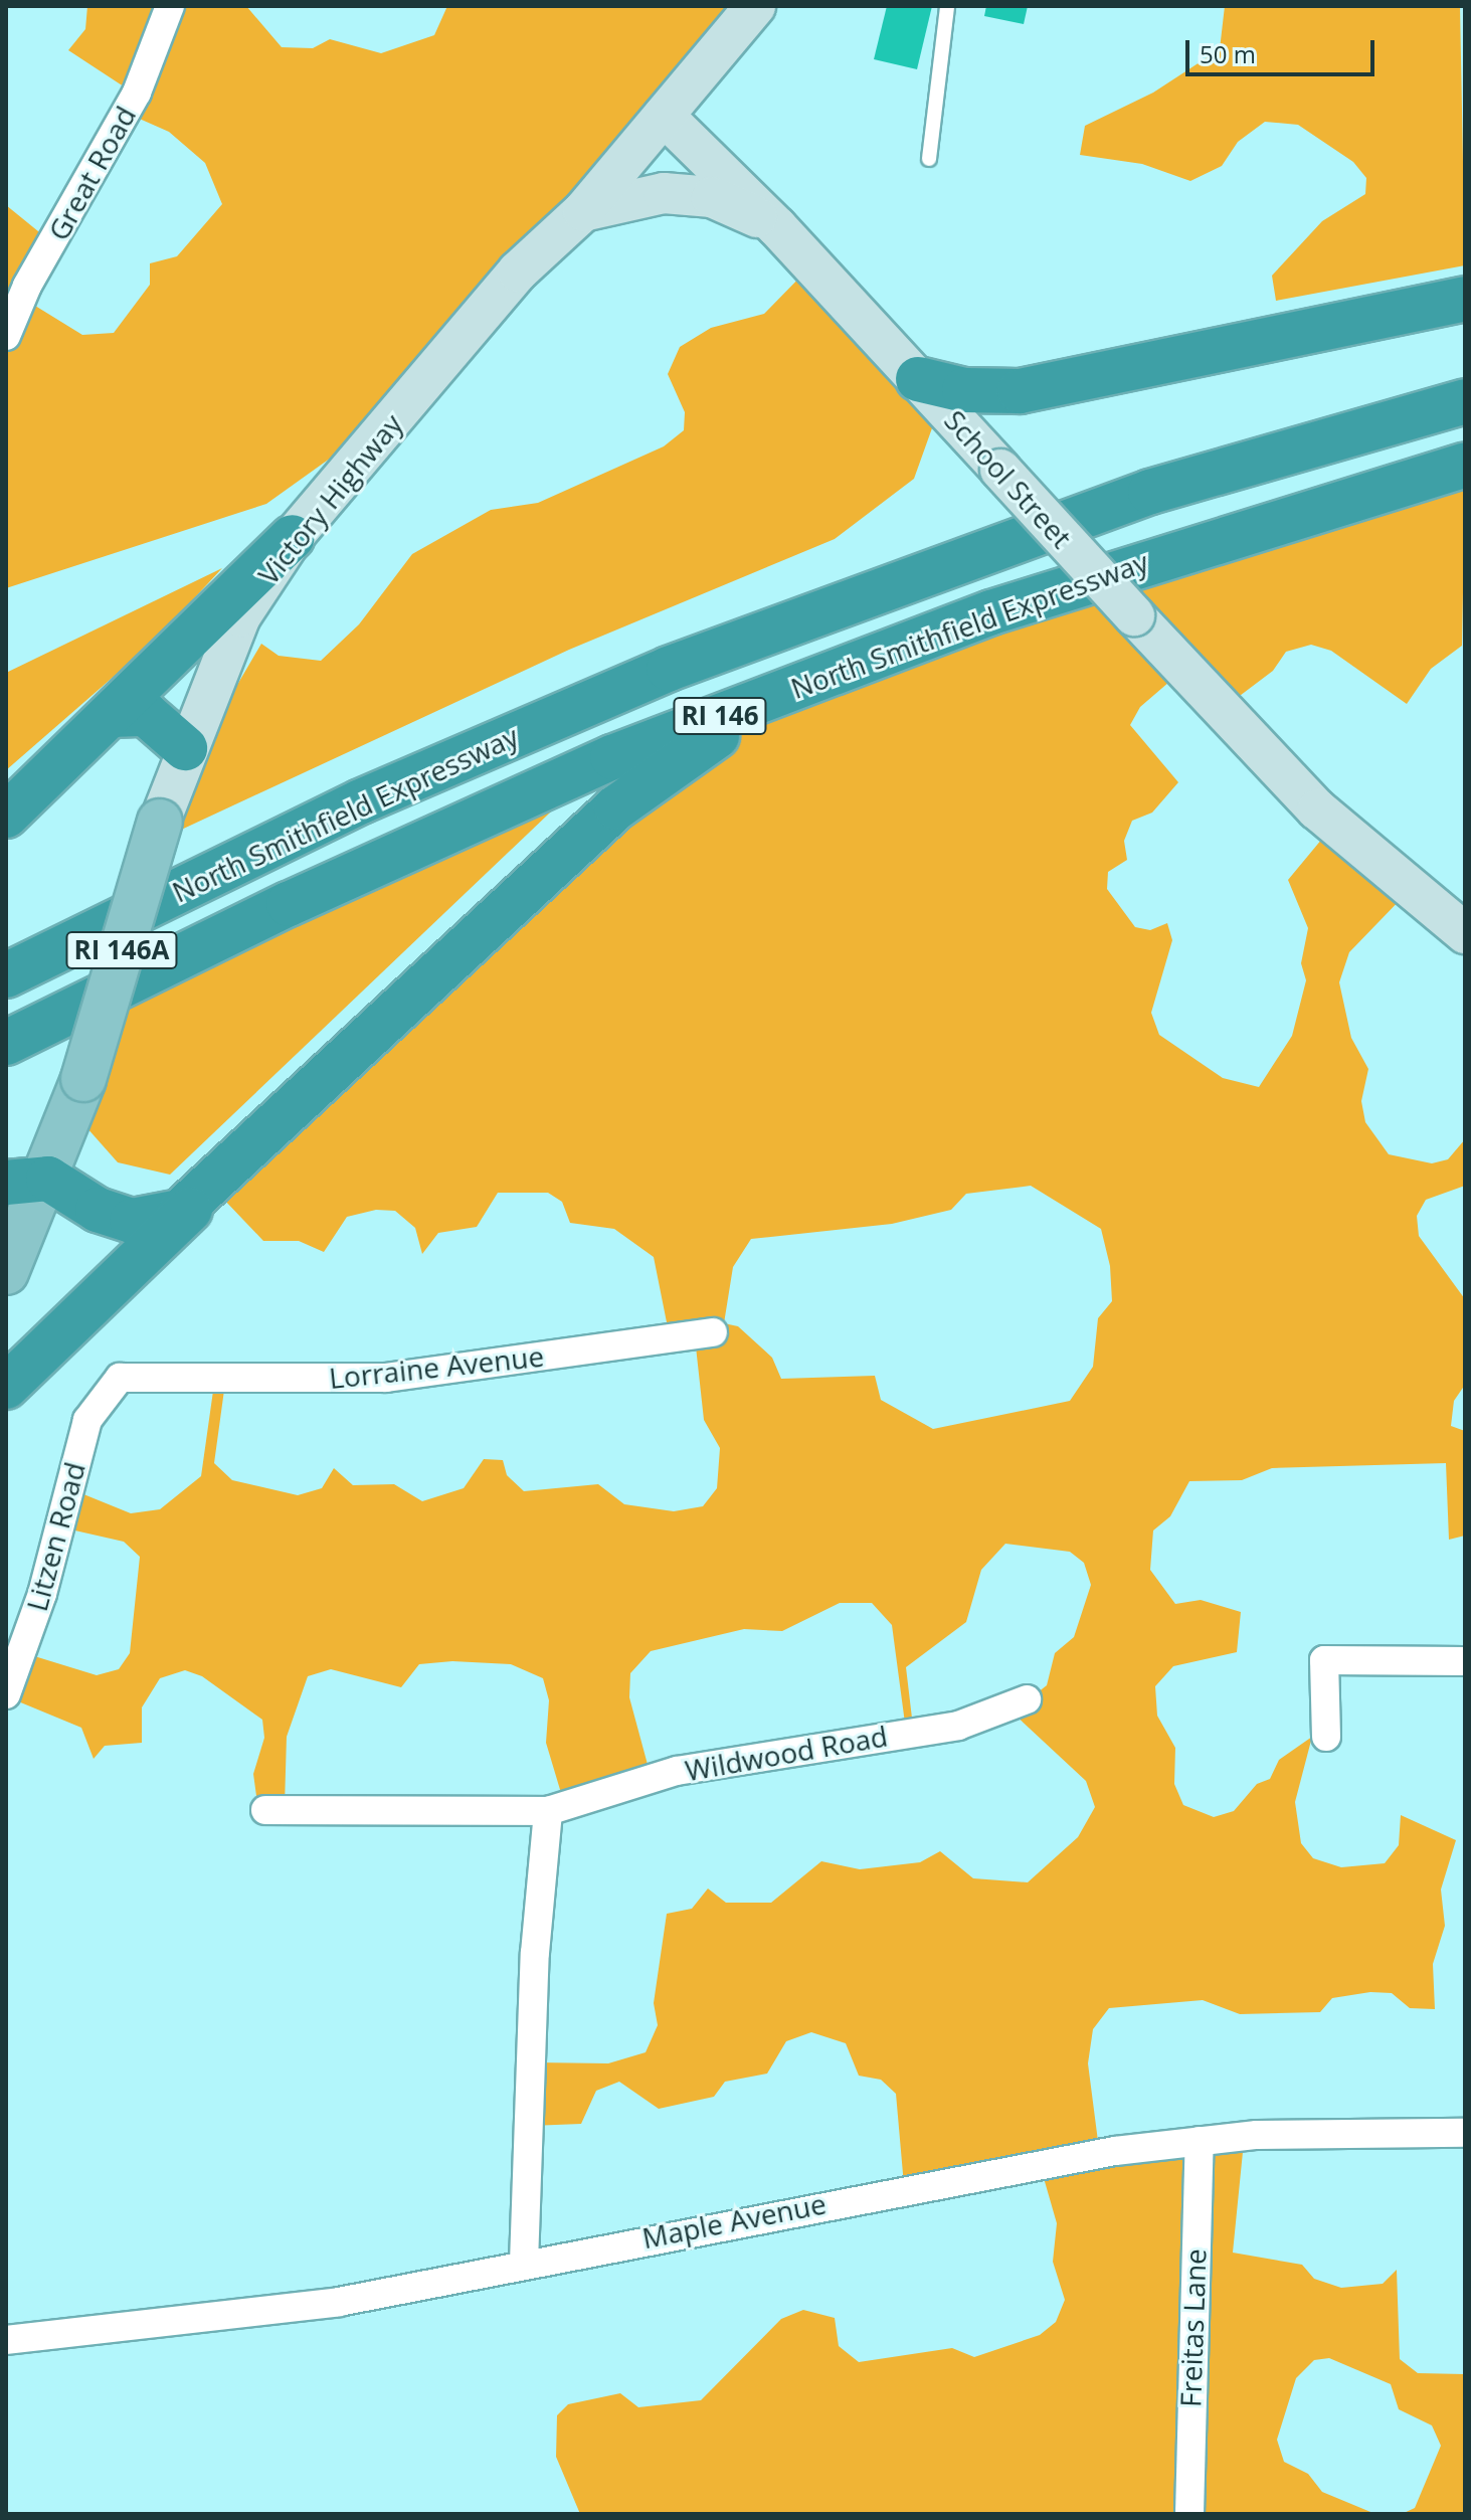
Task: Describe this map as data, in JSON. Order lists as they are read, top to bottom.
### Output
{
  "streets": {
    "highway": ["North Smithfield Expressway", "RI 146"],
    "main road": ["School Street", "Victory Highway", "RI 146A"],
    "street": [
      "Great Road",
      "Lorraine Avenue",
      "Litzen Road",
      "Wildwood Road",
      "Maple Avenue",
      "Freitas Lane"
    ]
  },
  "crossings": [
    ["School Street", "Victory Highway"],
    ["Lorraine Avenue", "Litzen Road"],
    ["Maple Avenue", "Freitas Lane"]
  ],
  "scale_bar": "50 m"
}
